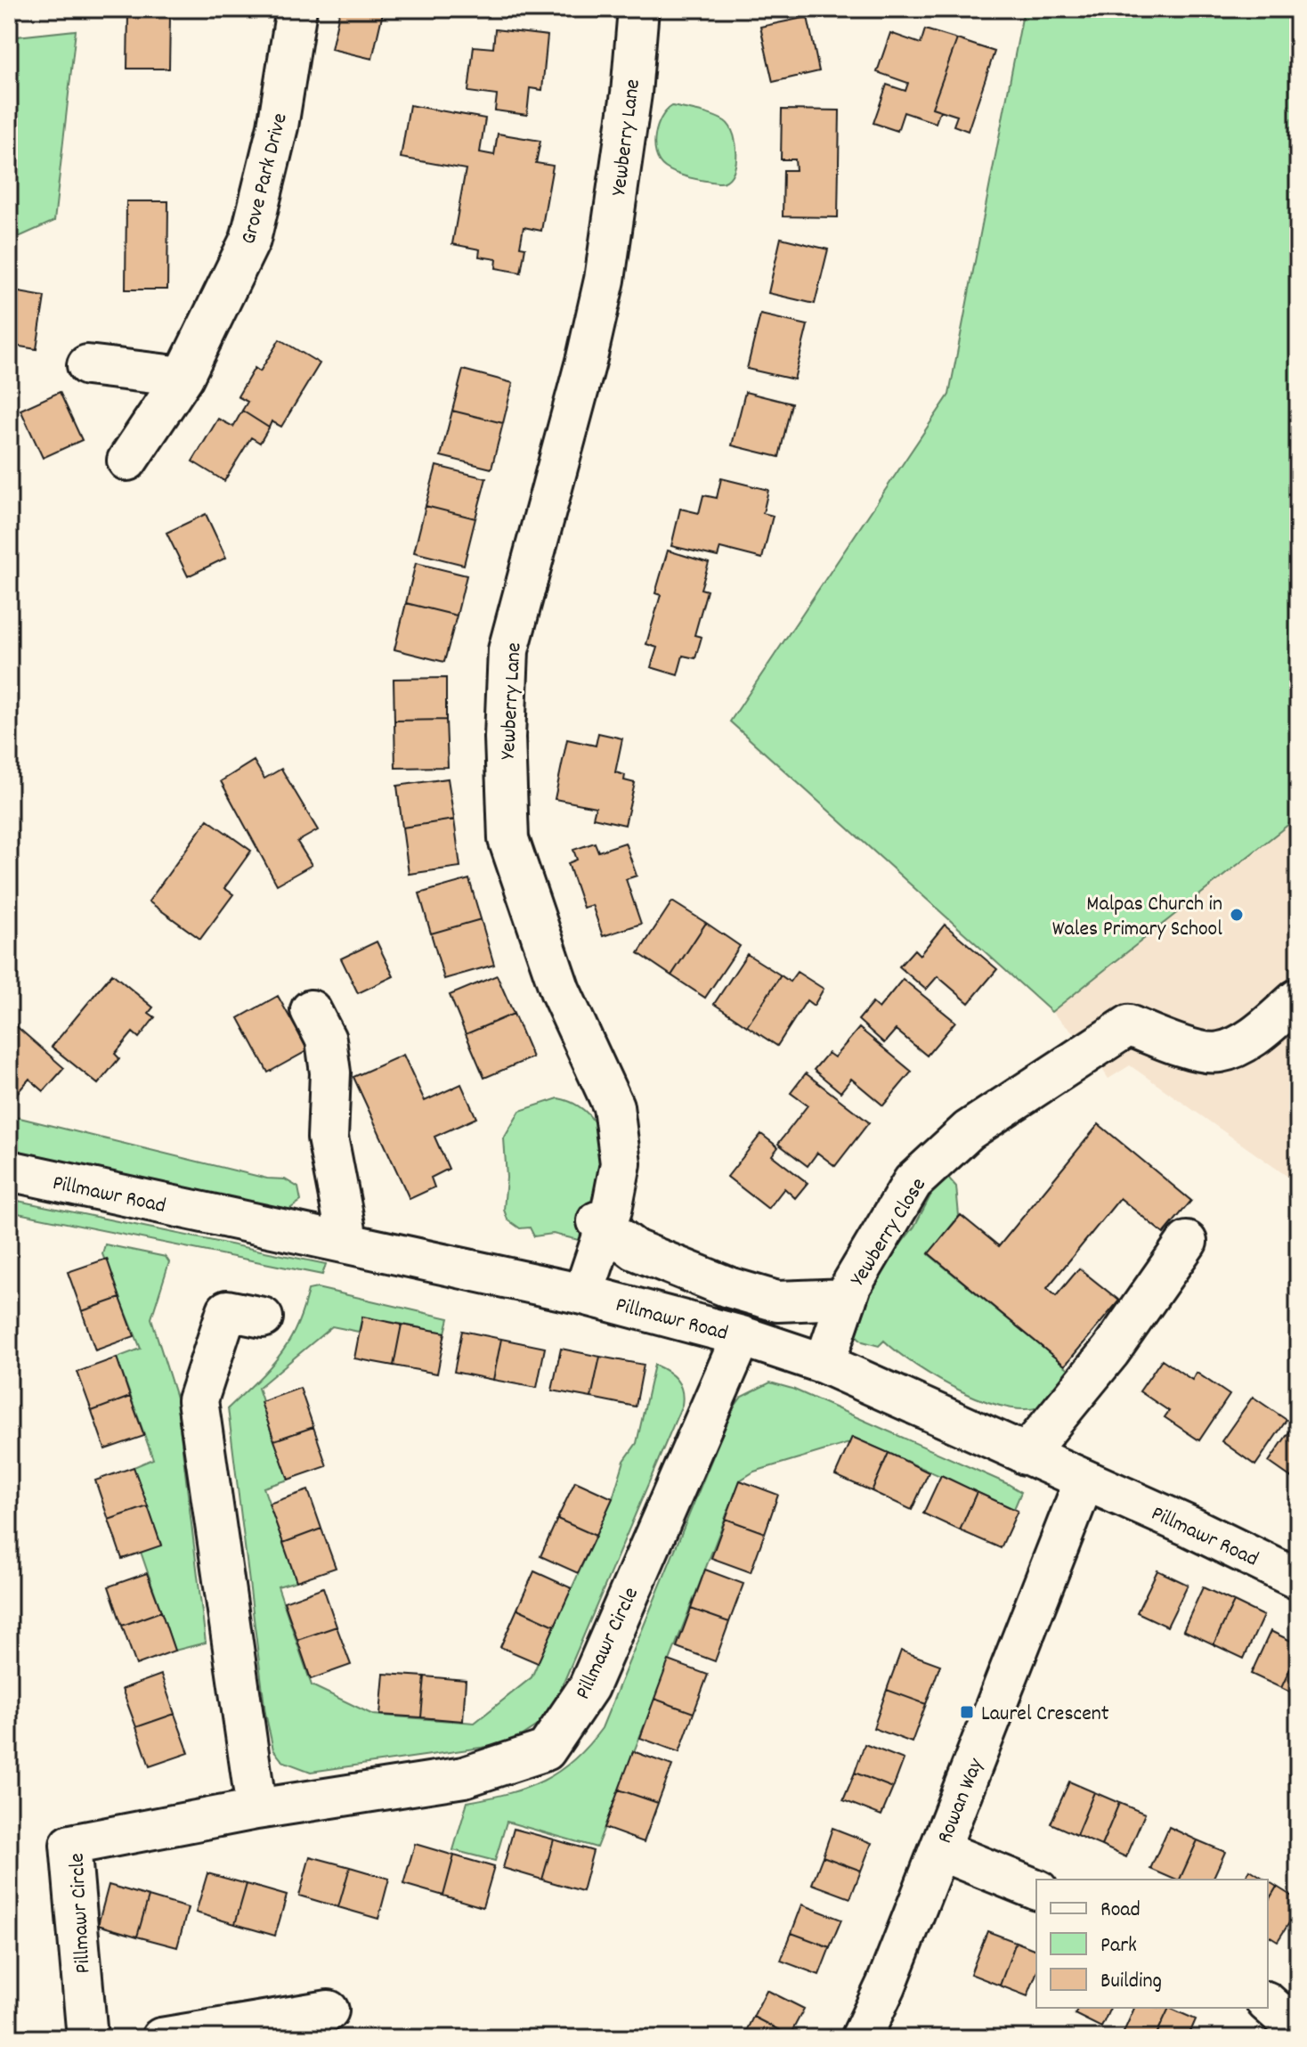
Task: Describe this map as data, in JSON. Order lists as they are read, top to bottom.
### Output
{
  "streets": {
    "street": [
      "Yewberry Lane",
      "Grove Park Drive",
      "Pillmawr Road",
      "Yewberry Close",
      "Pillmawr Circle",
      "Rowan Way"
    ]
  },
  "crossings": [
    ["Yewberry Lane", "Pillmawr Road"],
    ["Pillmawr Road", "Yewberry Close"],
    ["Pillmawr Road", "Pillmawr Circle"],
    ["Pillmawr Road", "Rowan Way"]
  ],
  "places": {
    "other": ["Malpas Church in Wales Primary School"],
    "transit": ["Laurel Crescent"]
  },
  "legend": ["Road", "Park", "Building"]
}
